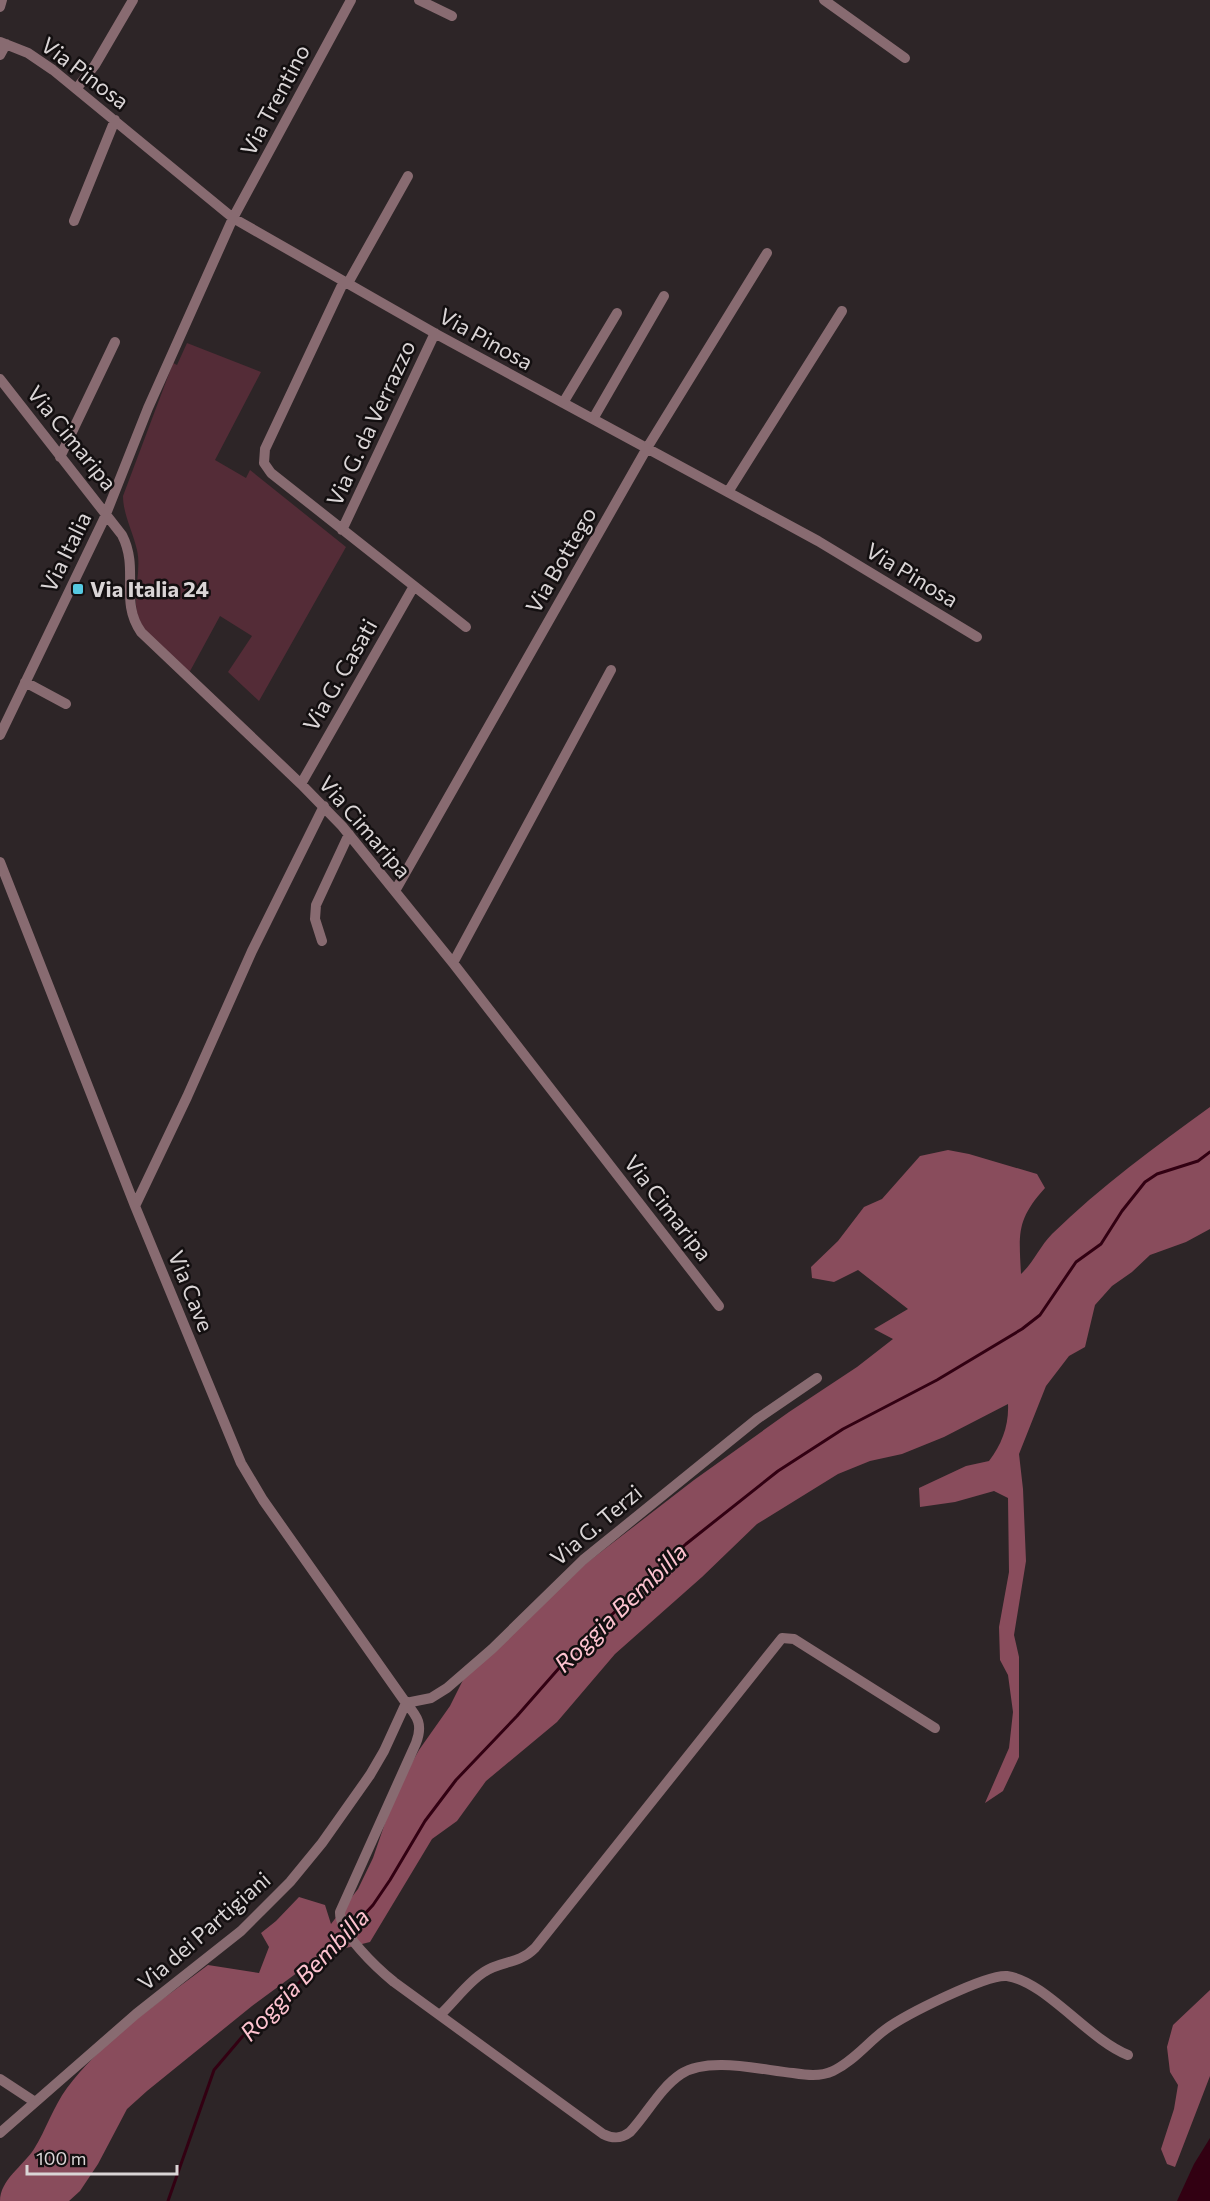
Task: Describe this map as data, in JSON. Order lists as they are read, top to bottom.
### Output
{
  "streets": {
    "street": [
      "Via Pinosa",
      "Via Trentino",
      "Via G. da Verrazzo",
      "Via Cimaripa",
      "Via Italia",
      "Via Bottego",
      "Via G. Casati",
      "Via Cave",
      "Via G. Terzi",
      "Via dei Partigiani"
    ]
  },
  "crossings": [
    ["Via Pinosa", "Via Trentino"],
    ["Via Pinosa", "Via G. da Verrazzo"],
    ["Via Pinosa", "Via Italia"],
    ["Via Pinosa", "Via Bottego"],
    ["Via Trentino", "Via Italia"],
    ["Via Cimaripa", "Via Italia"],
    ["Via Cimaripa", "Via Bottego"],
    ["Via Cimaripa", "Via G. Casati"],
    ["Via Cave", "Via G. Terzi"],
    ["Via Cave", "Via dei Partigiani"],
    ["Via G. Terzi", "Via dei Partigiani"]
  ],
  "water": ["Roggia Bembilla"],
  "places": {
    "transit": ["Via Italia 24"]
  },
  "scale_bar": "100 m"
}
